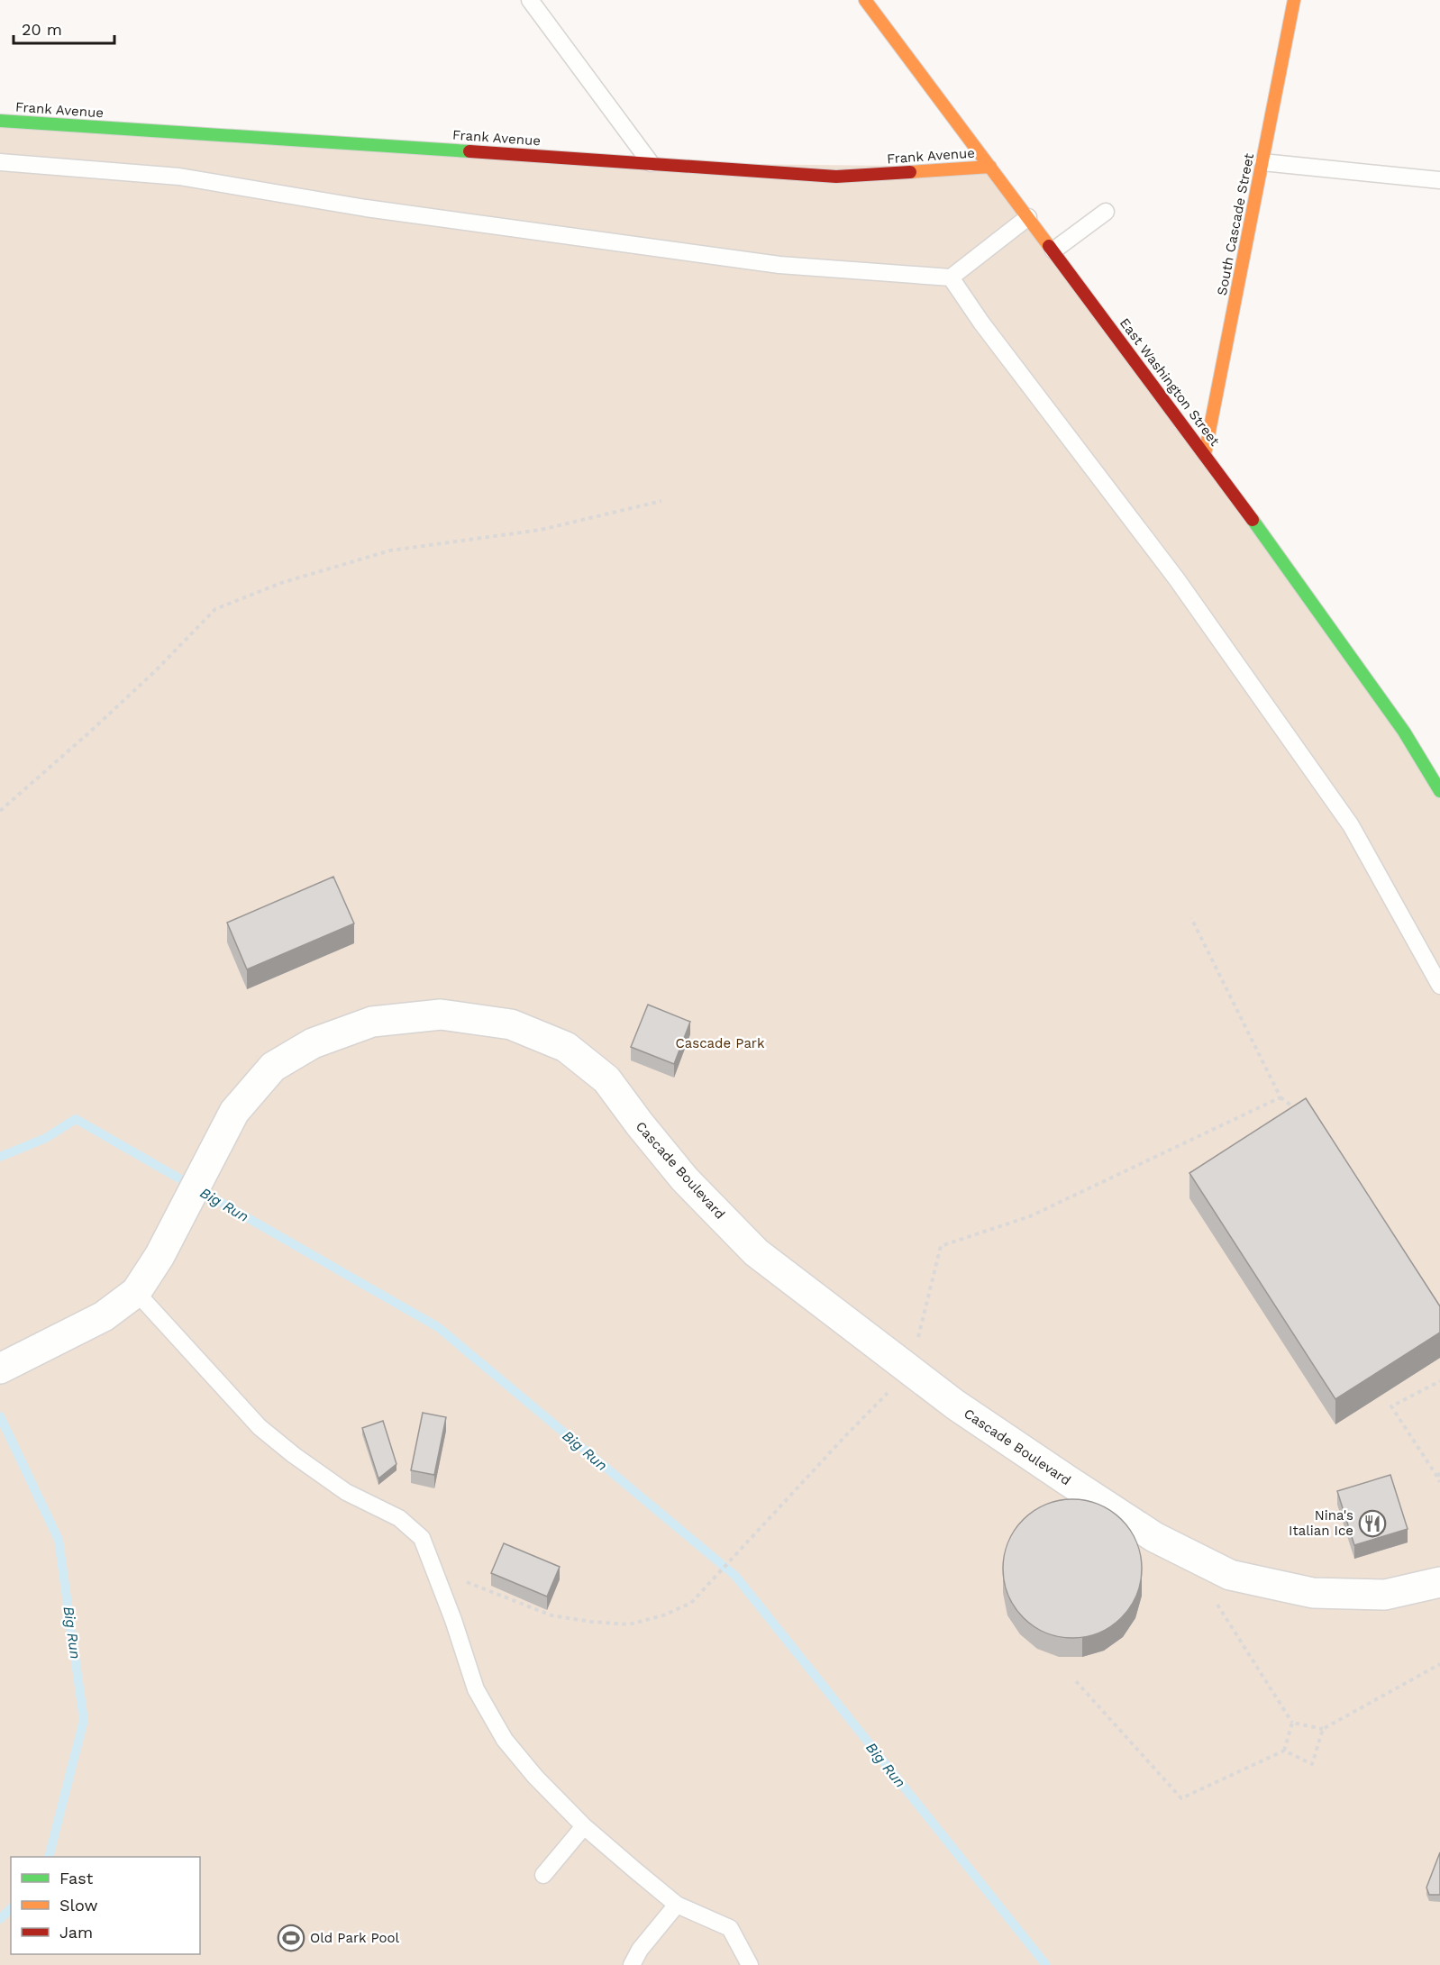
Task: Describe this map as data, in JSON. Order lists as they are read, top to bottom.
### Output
{
  "streets": {
    "street": [
      "Frank Avenue",
      "South Cascade Street",
      "East Washington Street",
      "Cascade Boulevard"
    ]
  },
  "crossings": [
    ["Frank Avenue", "East Washington Street"],
    ["South Cascade Street", "East Washington Street"]
  ],
  "water": ["Big Run"],
  "parks": ["Cascade Park"],
  "places": {
    "restaurant": ["Nina's Italian Ice"],
    "sports": ["Old Park Pool"]
  },
  "legend": ["Fast", "Slow", "Jam"],
  "scale_bar": "20 m"
}
